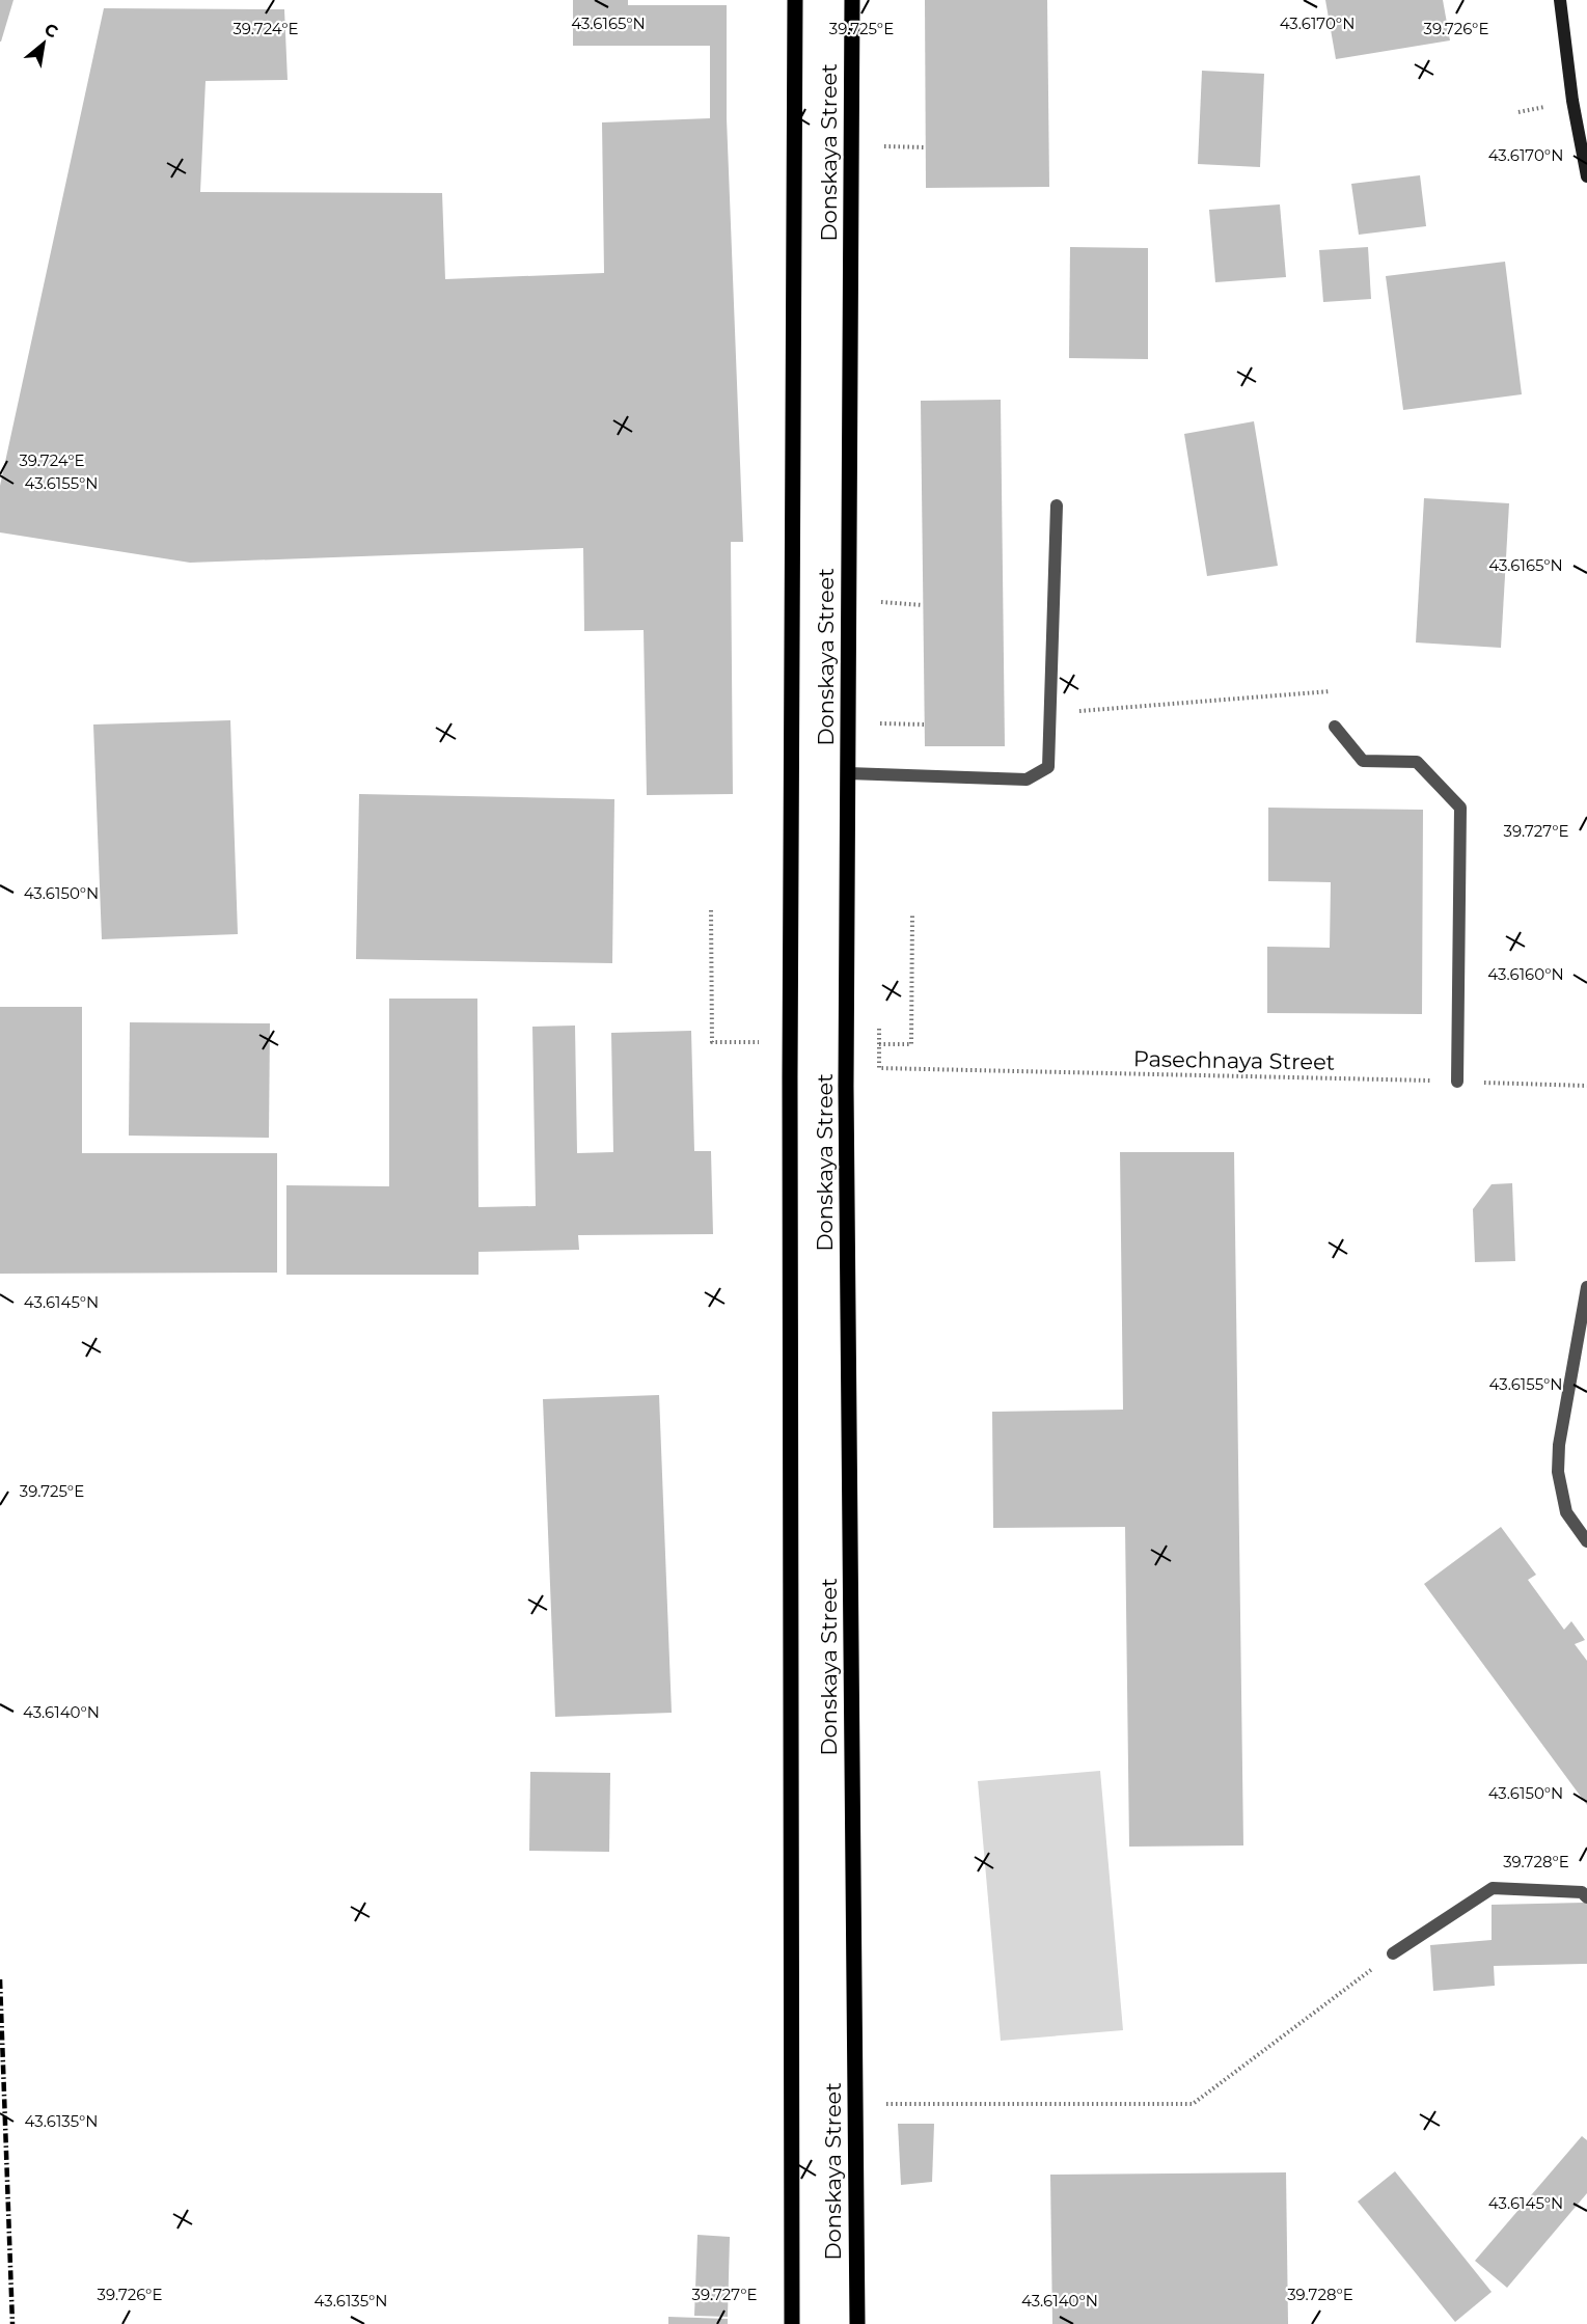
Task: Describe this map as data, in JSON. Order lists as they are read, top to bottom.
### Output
{
  "streets": {
    "main road": ["Donskaya Street"],
    "path": ["Pasechnaya Street"]
  },
  "north": "top right",
  "coordinates": [
    "43.6170°N",
    "43.6165°N",
    "39.724°E",
    "39.725°E",
    "39.726°E",
    "43.6155°N",
    "39.727°E",
    "43.6150°N",
    "43.6160°N",
    "43.6145°N",
    "43.6140°N",
    "39.728°E",
    "43.6135°N"
  ]
}
